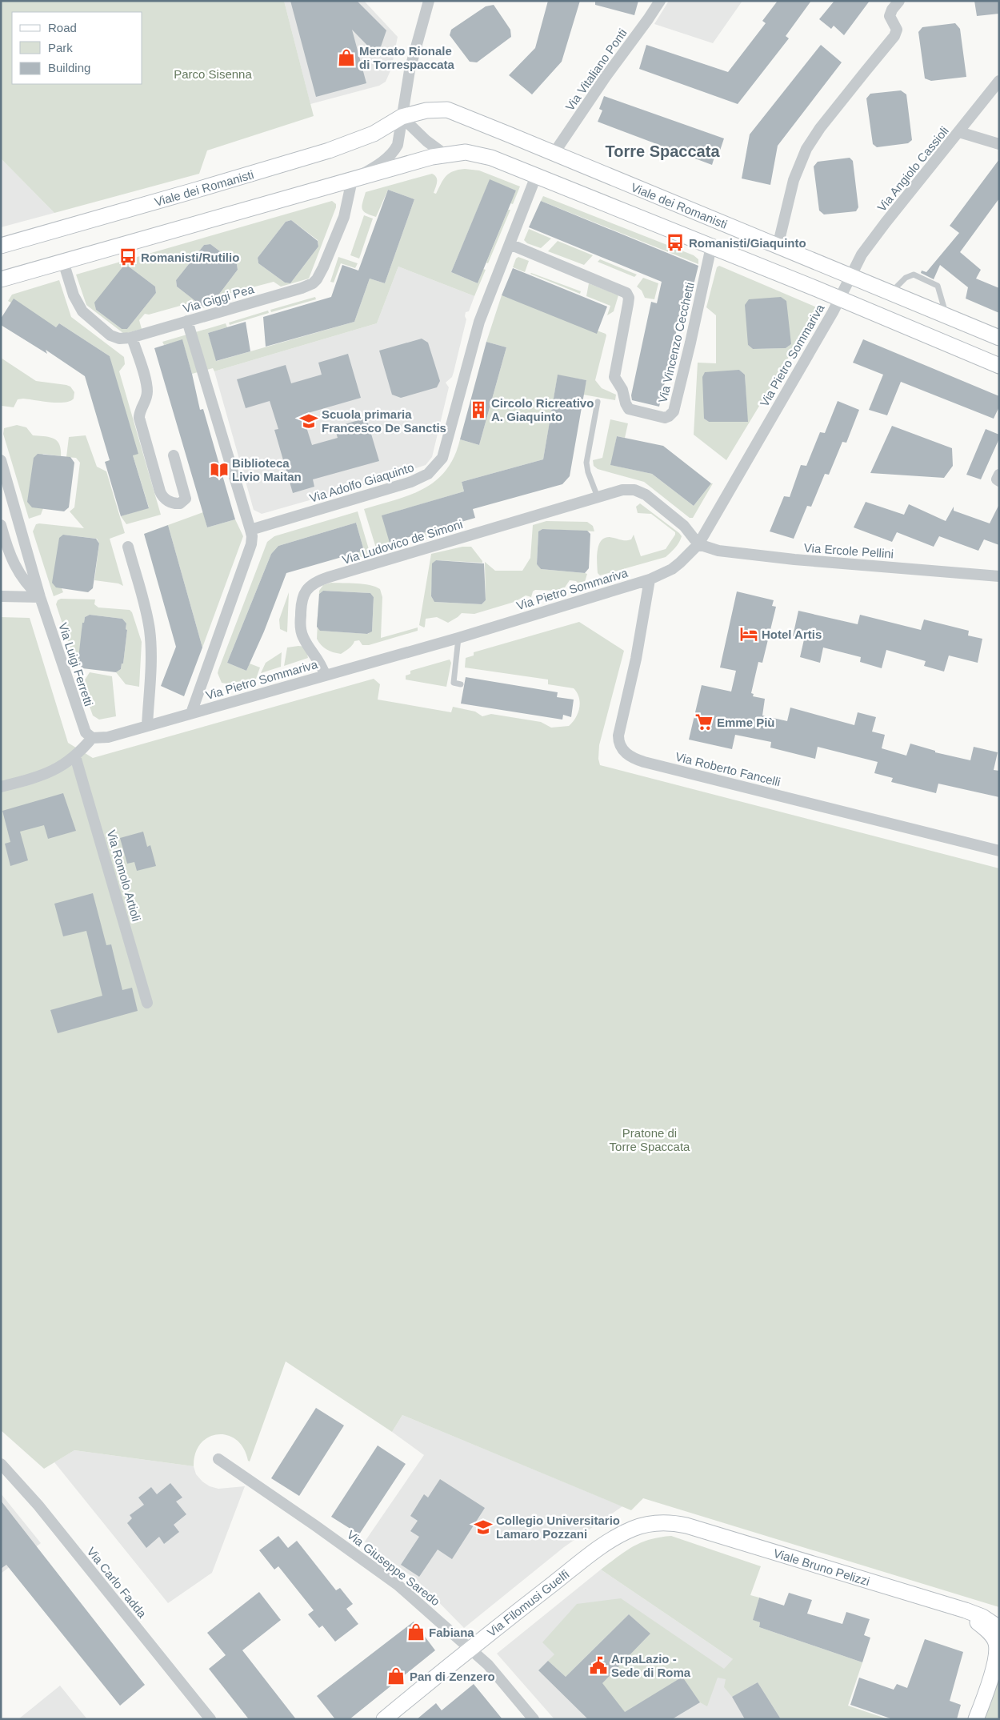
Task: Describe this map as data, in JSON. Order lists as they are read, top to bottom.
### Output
{
  "streets": {
    "street": [
      "Via Vitaliano Ponti",
      "Via Angiolo Cassioli",
      "Viale dei Romanisti",
      "Via Giggi Pea",
      "Via Vincenzo Cecchetti",
      "Via Pietro Sommariva",
      "Via Adolfo Giaquinto",
      "Via Ludovico de Simoni",
      "Via Ercole Pellini",
      "Via Luigi Ferretti",
      "Via Roberto Fancelli",
      "Via Romolo Artioli",
      "Viale Bruno Pelizzi",
      "Via Giuseppe Saredo",
      "Via Carlo Fadda",
      "Via Filomusi Guelfi"
    ]
  },
  "crossings": [
    ["Via Vitaliano Ponti", "Viale dei Romanisti"],
    ["Via Angiolo Cassioli", "Viale dei Romanisti"],
    ["Via Angiolo Cassioli", "Via Pietro Sommariva"],
    ["Viale dei Romanisti", "Via Pietro Sommariva"],
    ["Via Vincenzo Cecchetti", "Via Adolfo Giaquinto"],
    ["Via Pietro Sommariva", "Via Ludovico de Simoni"],
    ["Via Pietro Sommariva", "Via Ercole Pellini"],
    ["Via Pietro Sommariva", "Via Luigi Ferretti"],
    ["Via Pietro Sommariva", "Via Roberto Fancelli"],
    ["Via Ludovico de Simoni", "Via Ercole Pellini"],
    ["Viale Bruno Pelizzi", "Via Filomusi Guelfi"],
    ["Via Giuseppe Saredo", "Via Filomusi Guelfi"]
  ],
  "districts": ["Torre Spaccata"],
  "parks": ["Parco Sisenna", "Pratone di Torre Spaccata"],
  "places": {
    "shop": ["Mercato Rionale di Torrespaccata", "Fabiana", "Pan di Zenzero"],
    "bus stop": ["Romanisti/Giaquinto", "Romanisti/Rutilio"],
    "building": ["Circolo Ricreativo A. Giaquinto"],
    "school or university": ["Scuola primaria Francesco De Sanctis", "Collegio Universitario Lamaro Pozzani"],
    "library": ["Biblioteca Livio Maitan"],
    "hotel": ["Hotel Artis"],
    "supermarket": ["Emme Più"],
    "public building": ["ArpaLazio - Sede di Roma"]
  },
  "legend": ["Road", "Park", "Building"]
}
